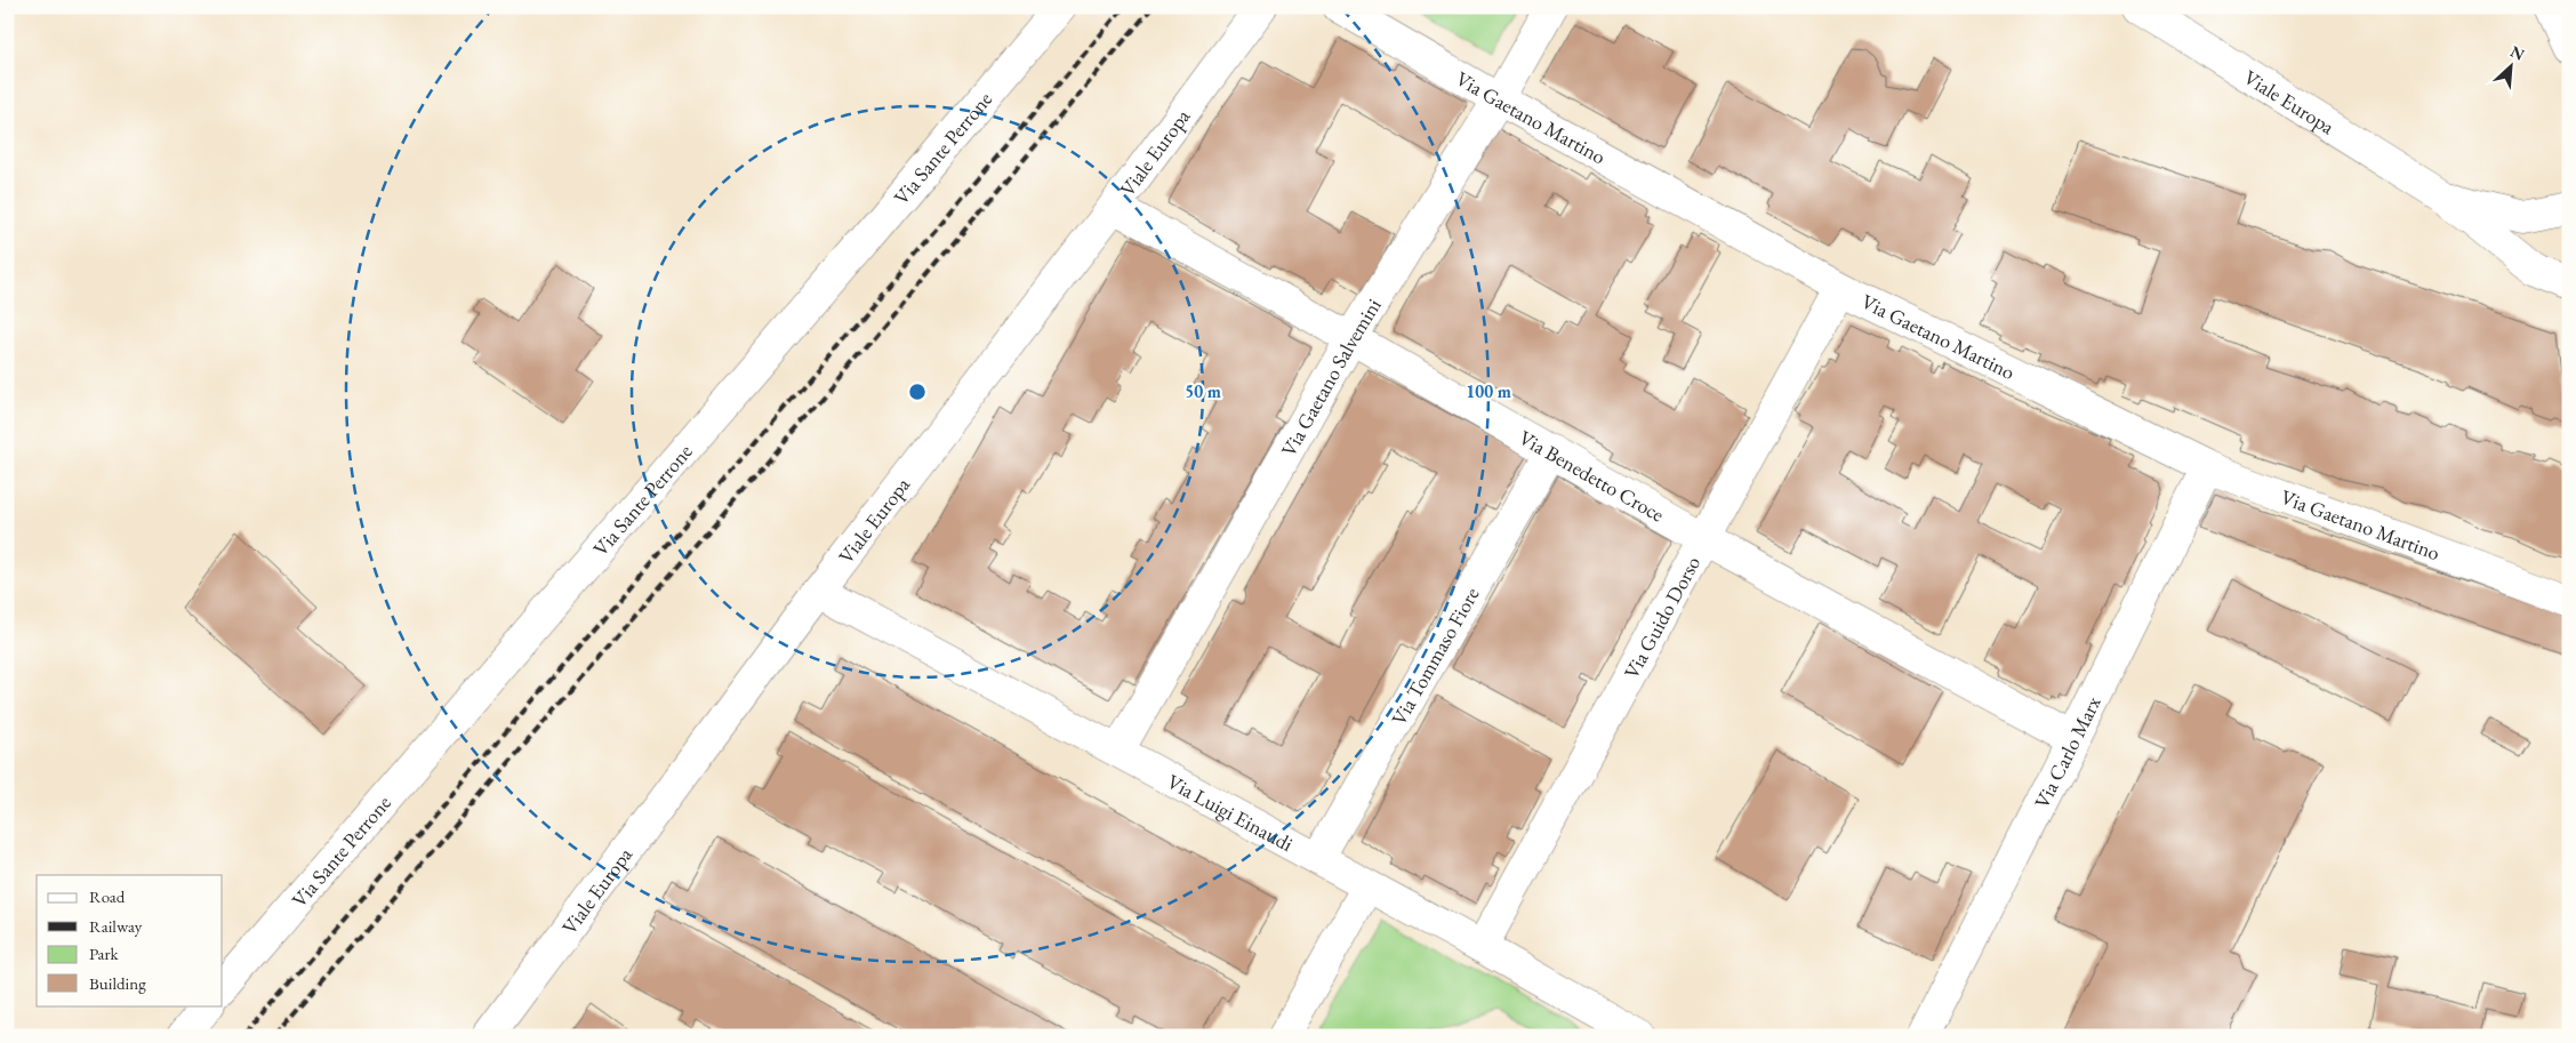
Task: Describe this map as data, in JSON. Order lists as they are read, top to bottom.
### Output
{
  "streets": {
    "street": [
      "Viale Europa",
      "Via Gaetano Martino",
      "Via Sante Perrone",
      "Via Gaetano Salvemini",
      "Via Benedetto Croce",
      "Via Guido Dorso",
      "Via Tommaso Fiore",
      "Via Carlo Marx",
      "Via Luigi Einaudi"
    ]
  },
  "crossings": [
    ["Viale Europa", "Via Benedetto Croce"],
    ["Viale Europa", "Via Luigi Einaudi"],
    ["Via Gaetano Martino", "Via Gaetano Salvemini"],
    ["Via Gaetano Martino", "Via Guido Dorso"],
    ["Via Gaetano Martino", "Via Carlo Marx"],
    ["Via Gaetano Salvemini", "Via Benedetto Croce"],
    ["Via Gaetano Salvemini", "Via Luigi Einaudi"],
    ["Via Benedetto Croce", "Via Guido Dorso"],
    ["Via Benedetto Croce", "Via Tommaso Fiore"],
    ["Via Benedetto Croce", "Via Carlo Marx"],
    ["Via Guido Dorso", "Via Luigi Einaudi"],
    ["Via Tommaso Fiore", "Via Luigi Einaudi"]
  ],
  "legend": [
    "Road",
    "Railway",
    "Park",
    "Building"
  ],
  "north": "top right",
  "rings": ["50 m", "100 m"]
}
